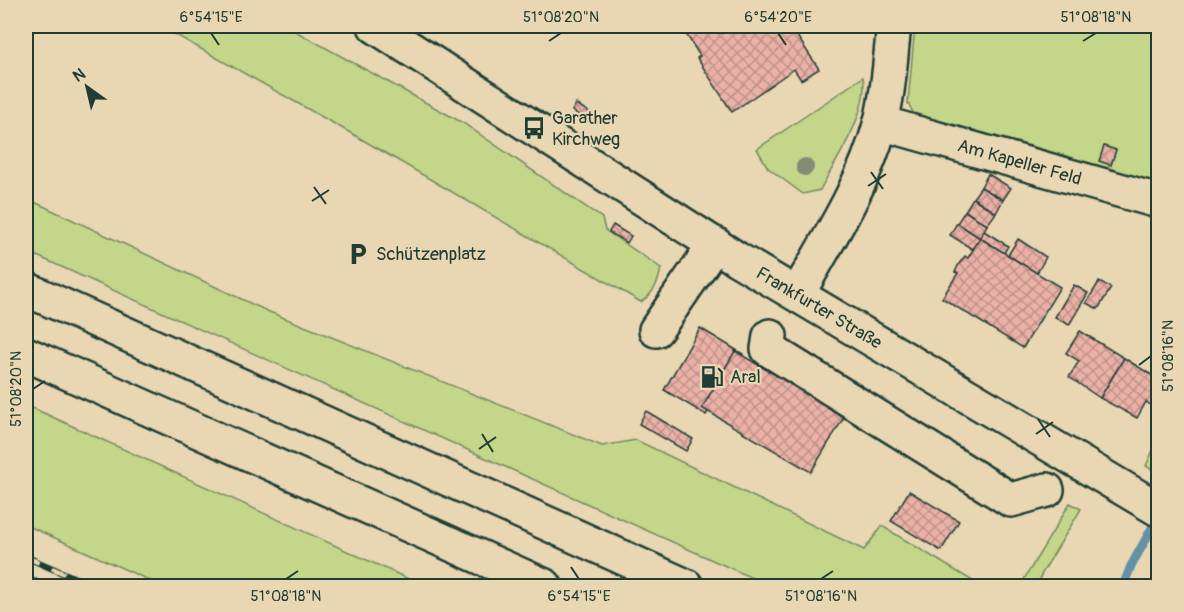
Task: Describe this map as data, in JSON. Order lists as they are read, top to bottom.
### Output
{
  "streets": {
    "main road": ["Am Kapeller Feld", "Frankfurter Straße"]
  },
  "places": {
    "bus stop": ["Garather Kirchweg"],
    "parking": ["Schützenplatz"],
    "fuel station": ["Aral"]
  },
  "north": "top left",
  "coordinates": [
    "6°54'15\"E",
    "51°08'20\"N",
    "6°54'20\"E",
    "51°08'18\"N",
    "51°08'16\"N"
  ]
}
